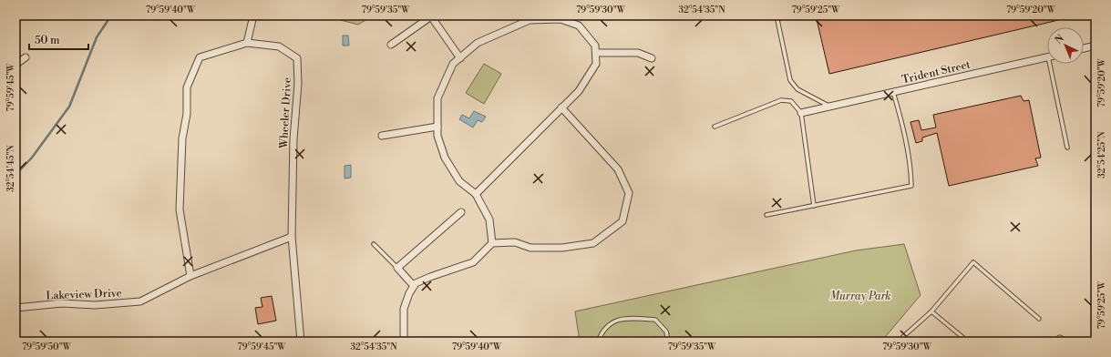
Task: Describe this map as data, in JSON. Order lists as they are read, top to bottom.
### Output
{
  "streets": {
    "street": ["Trident Street", "Wheeler Drive", "Lakeview Drive"]
  },
  "crossings": [
    ["Wheeler Drive", "Lakeview Drive"]
  ],
  "parks": ["Murray Park"],
  "scale_bar": "50 m",
  "north": "top left",
  "coordinates": [
    "79°59'40\"W",
    "79°59'35\"W",
    "79°59'30\"W",
    "32°54'35\"N",
    "79°59'25\"W",
    "79°59'20\"W",
    "79°59'45\"W",
    "32°54'25\"N",
    "32°54'45\"N",
    "79°59'50\"W"
  ]
}
